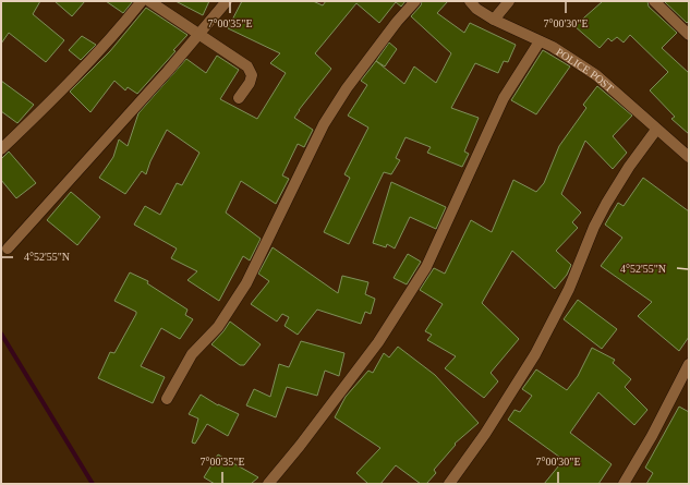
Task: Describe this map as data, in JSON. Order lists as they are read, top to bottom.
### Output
{
  "streets": {
    "street": ["POLICE POST"]
  },
  "coordinates": ["7°00'35\"E", "7°00'30\"E", "4°52'55\"N"]
}
